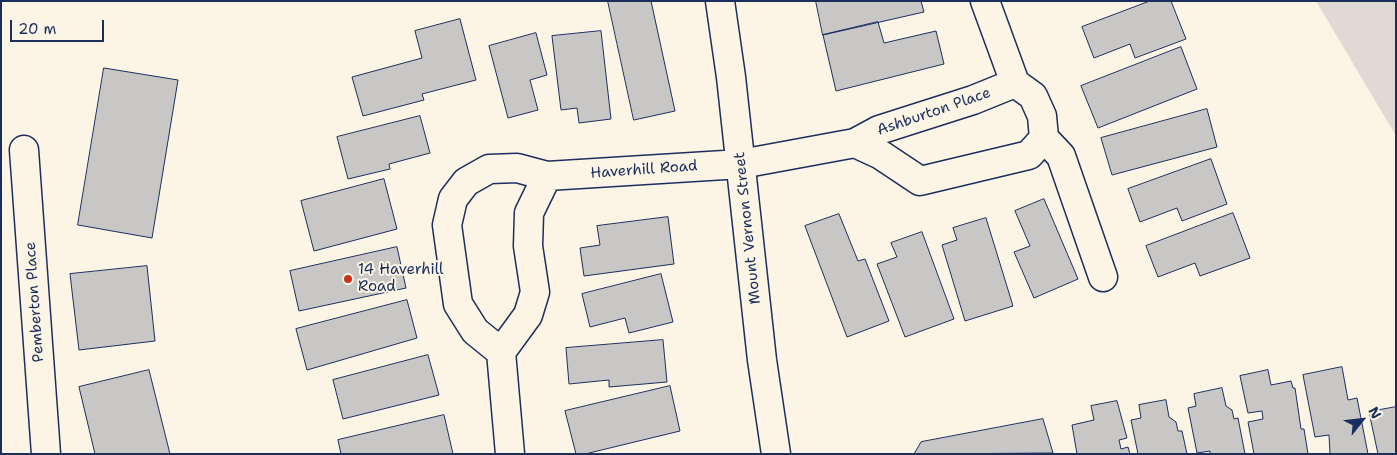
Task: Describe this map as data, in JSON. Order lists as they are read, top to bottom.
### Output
{
  "streets": {
    "street": [
      "Ashburton Place",
      "Haverhill Road",
      "Mount Vernon Street",
      "Pemberton Place"
    ]
  },
  "crossings": [
    ["Ashburton Place", "Haverhill Road"],
    ["Ashburton Place", "Mount Vernon Street"],
    ["Haverhill Road", "Mount Vernon Street"]
  ],
  "places": ["14 Haverhill Road"],
  "scale_bar": "20 m",
  "north": "top right"
}
